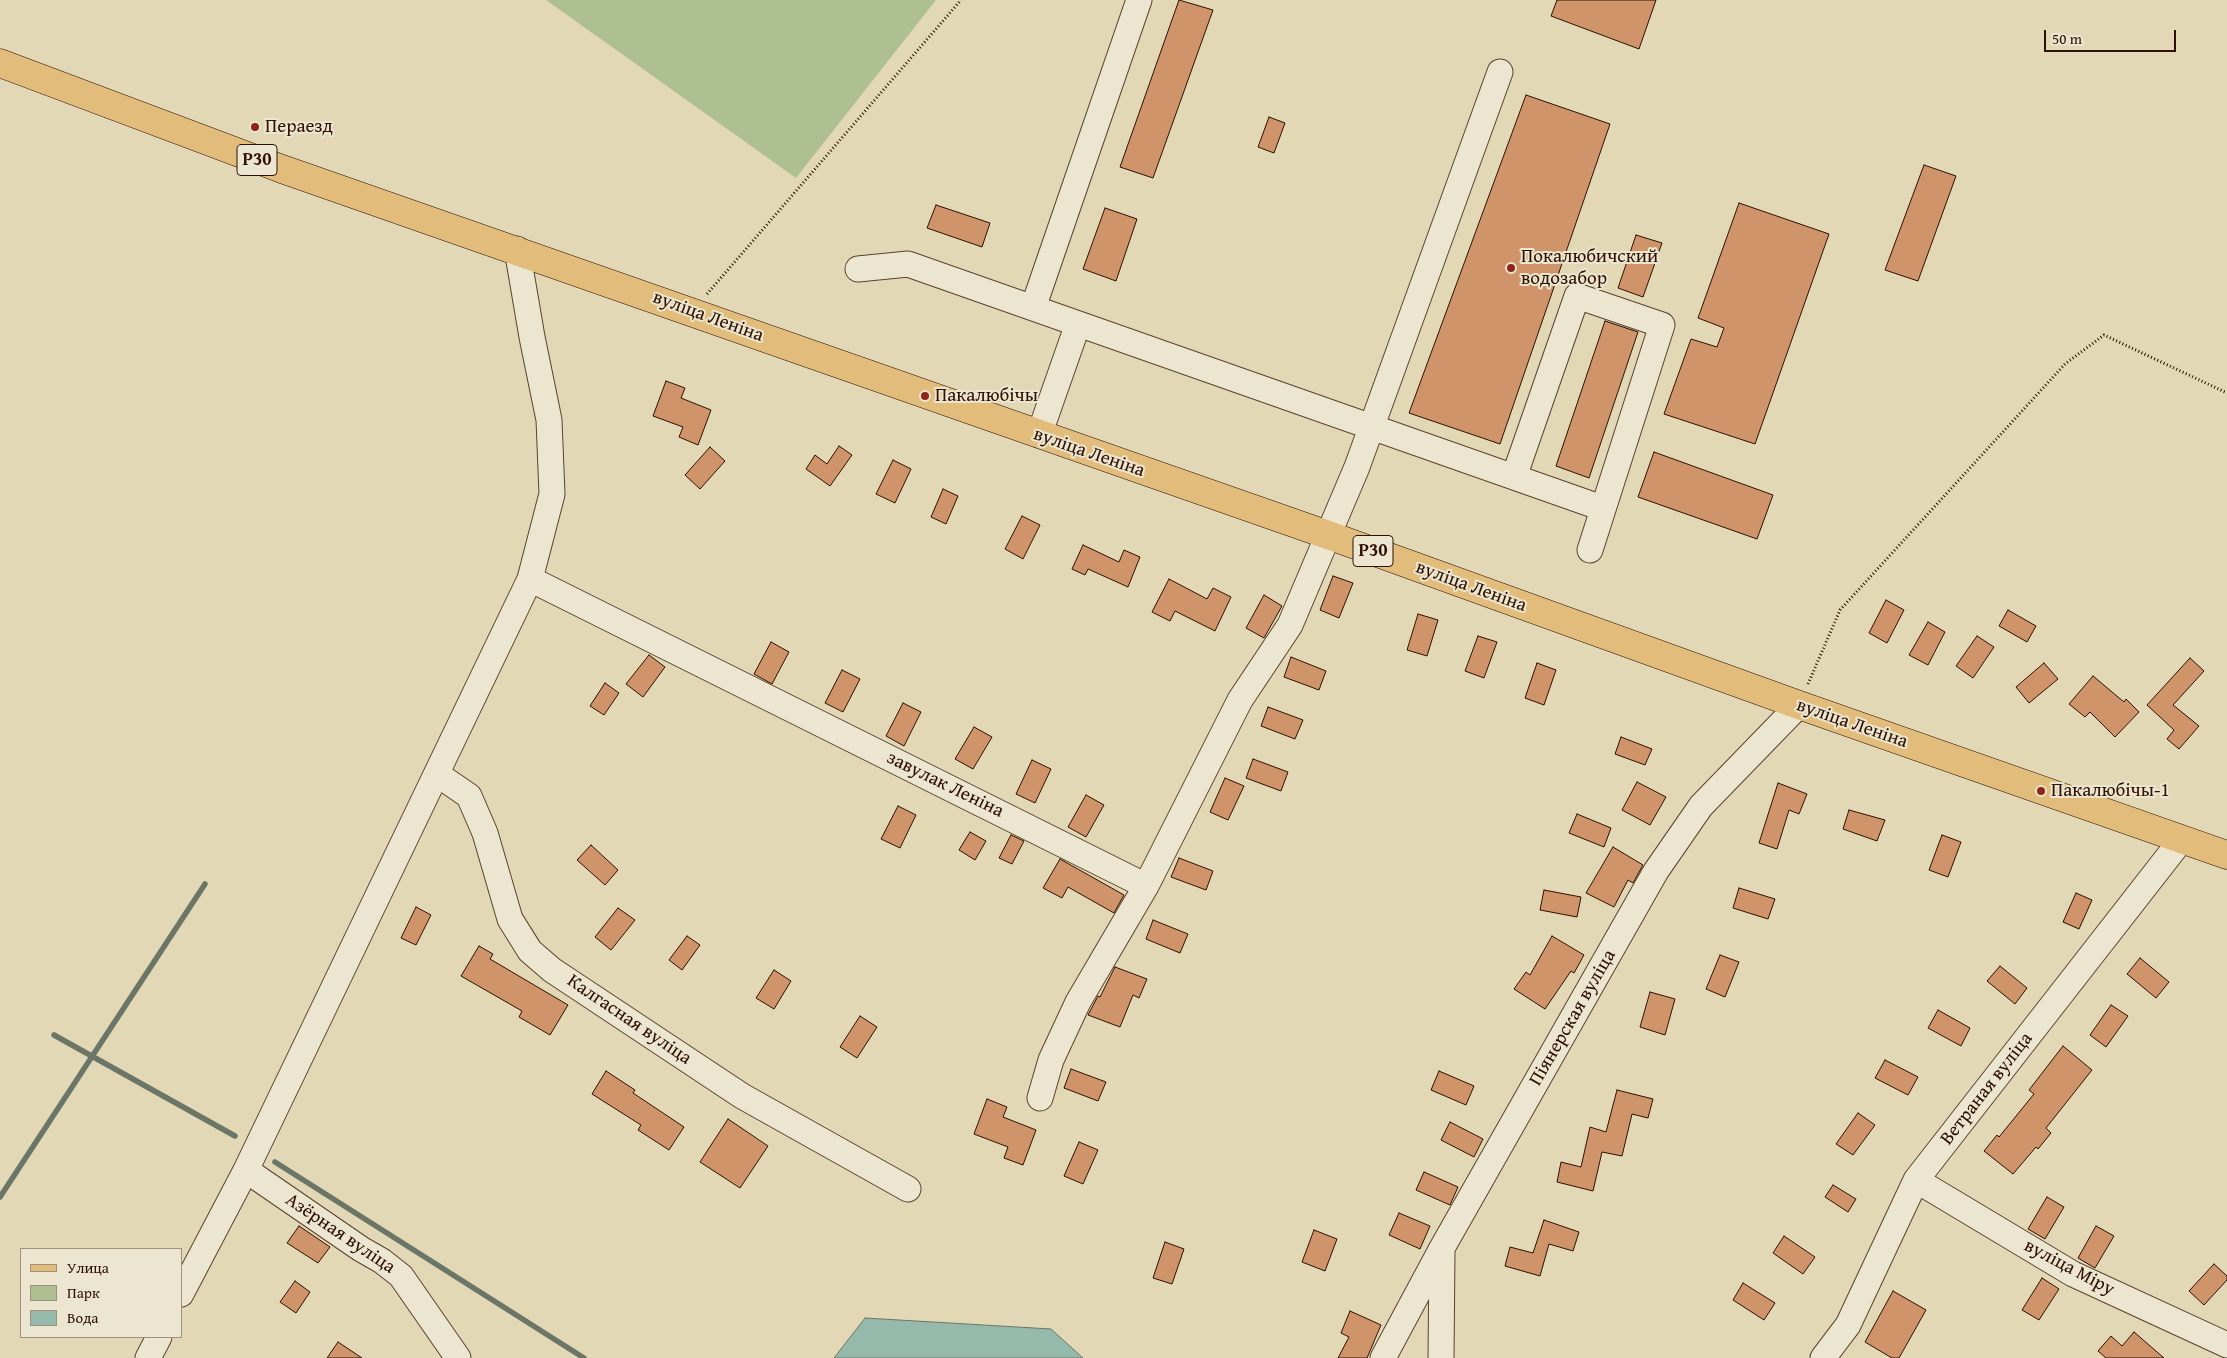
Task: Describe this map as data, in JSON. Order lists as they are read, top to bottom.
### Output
{
  "streets": {
    "main road": ["Р30", "вуліца Леніна"],
    "street": [
      "завулак Леніна",
      "Піянерская вуліца",
      "Калгасная вуліца",
      "Ветраная вуліца",
      "Азёрная вуліца",
      "вуліца Міру"
    ]
  },
  "crossings": [
    ["Р30", "вуліца Леніна"],
    ["вуліца Леніна", "Піянерская вуліца"],
    ["вуліца Леніна", "Ветраная вуліца"],
    ["Ветраная вуліца", "вуліца Міру"]
  ],
  "places": [
    "Пераезд",
    "Покалюбичский водозабор",
    "Пакалюбічы",
    "Пакалюбічы-1"
  ],
  "legend": ["Улица", "Парк", "Вода"],
  "scale_bar": "50 m"
}
